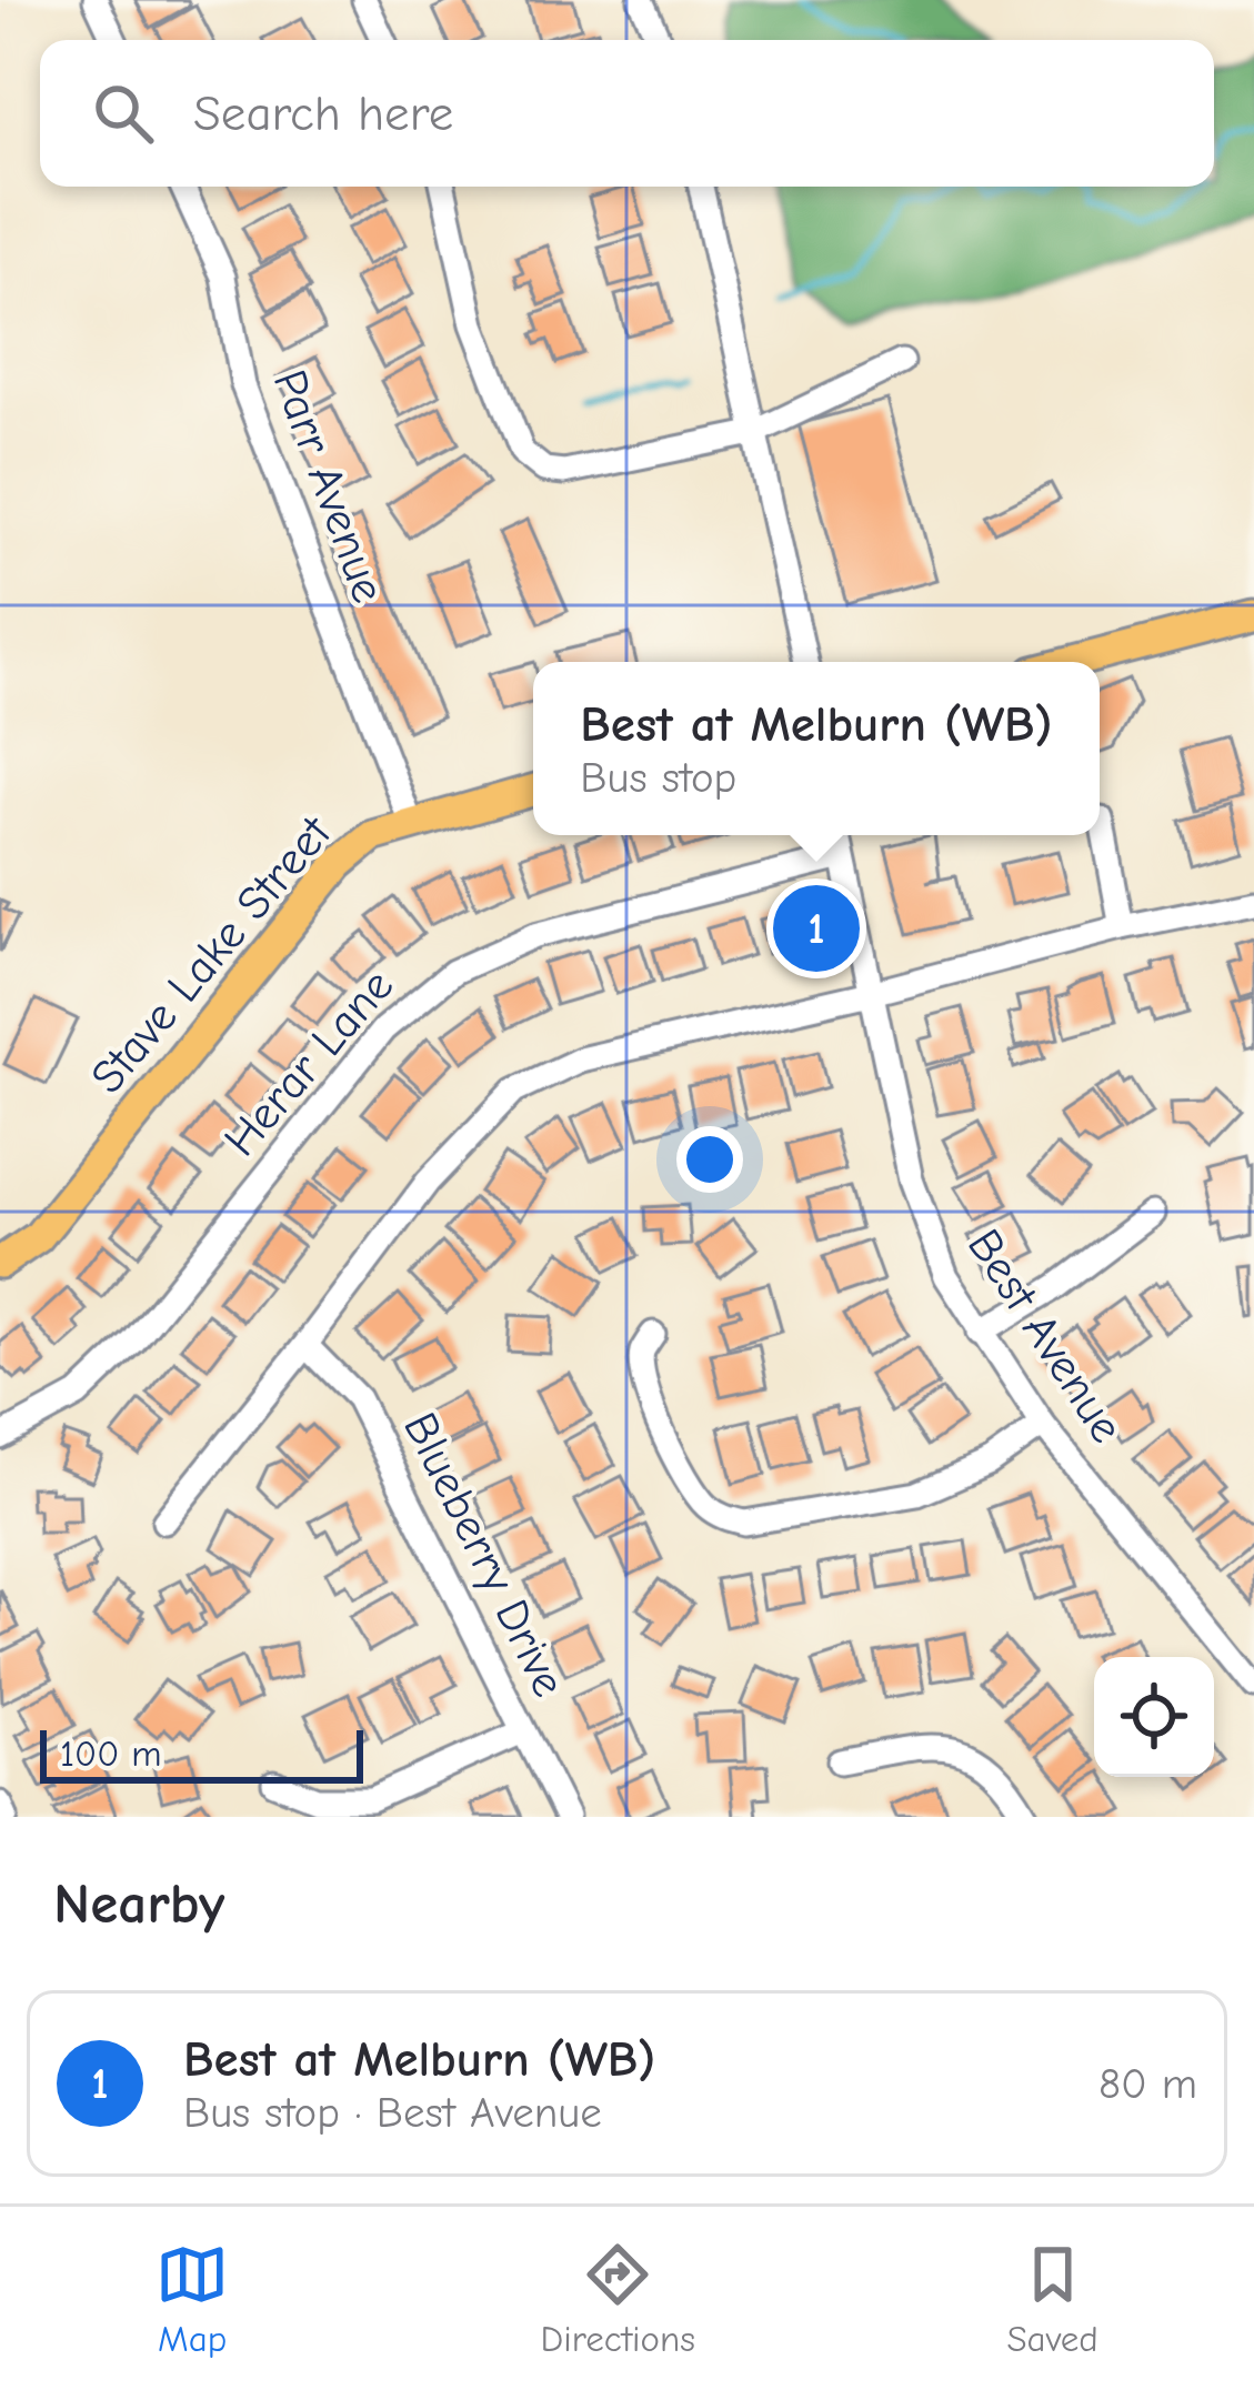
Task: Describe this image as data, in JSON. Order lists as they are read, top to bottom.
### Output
{
  "streets": {
    "main road": ["Stave Lake Street"],
    "street": [
      "Parr Avenue",
      "Herar Lane",
      "Best Avenue",
      "Blueberry Drive"
    ]
  },
  "crossings": [
    ["Parr Avenue", "Stave Lake Street"],
    ["Herar Lane", "Best Avenue"]
  ],
  "scale_bar": "100 m",
  "page": {
    "search": "Search here",
    "popup": ["Best at Melburn (WB)", "Bus stop"],
    "pins": "1",
    "scale": "100 m",
    "heading": "Nearby",
    "list": [
      {
        "mark": "1",
        "name": "Best at Melburn (WB)",
        "note": "Bus stop · Best Avenue",
        "value": "80 m"
      }
    ],
    "nav": ["Map", "Directions", "Saved"]
  }
}
